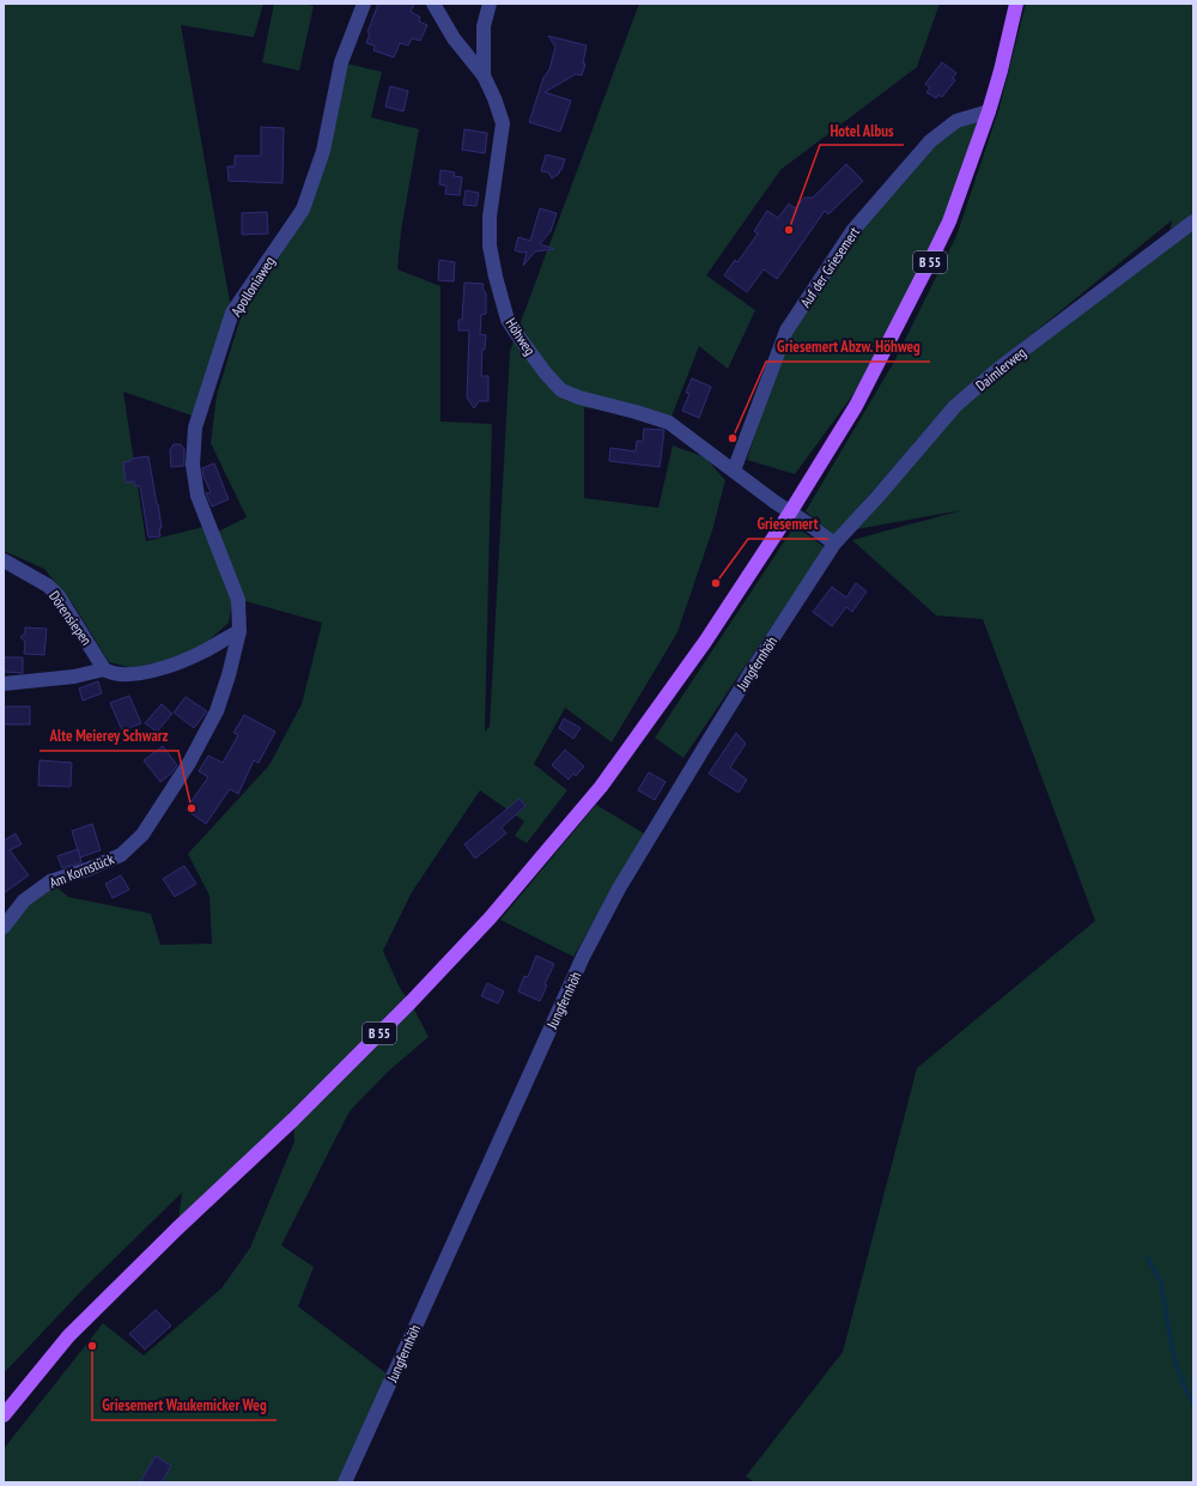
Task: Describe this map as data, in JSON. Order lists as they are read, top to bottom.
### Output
{
  "streets": {
    "main road": ["B 55"],
    "street": [
      "Auf der Griesemert",
      "Apolloniaweg",
      "Höhweg",
      "Daimlerweg",
      "Dörensiepen",
      "Jungfernhöh",
      "Am Kornstück"
    ]
  },
  "crossings": [
    ["B 55", "Auf der Griesemert"],
    ["B 55", "Höhweg"],
    ["Auf der Griesemert", "Höhweg"],
    ["Apolloniaweg", "Am Kornstück"],
    ["Höhweg", "Daimlerweg"],
    ["Höhweg", "Jungfernhöh"],
    ["Daimlerweg", "Jungfernhöh"]
  ],
  "places": [
    "Hotel Albus",
    "Griesemert Abzw. Höhweg",
    "Griesemert",
    "Alte Meierey Schwarz",
    "Griesemert Waukemicker Weg"
  ]
}
